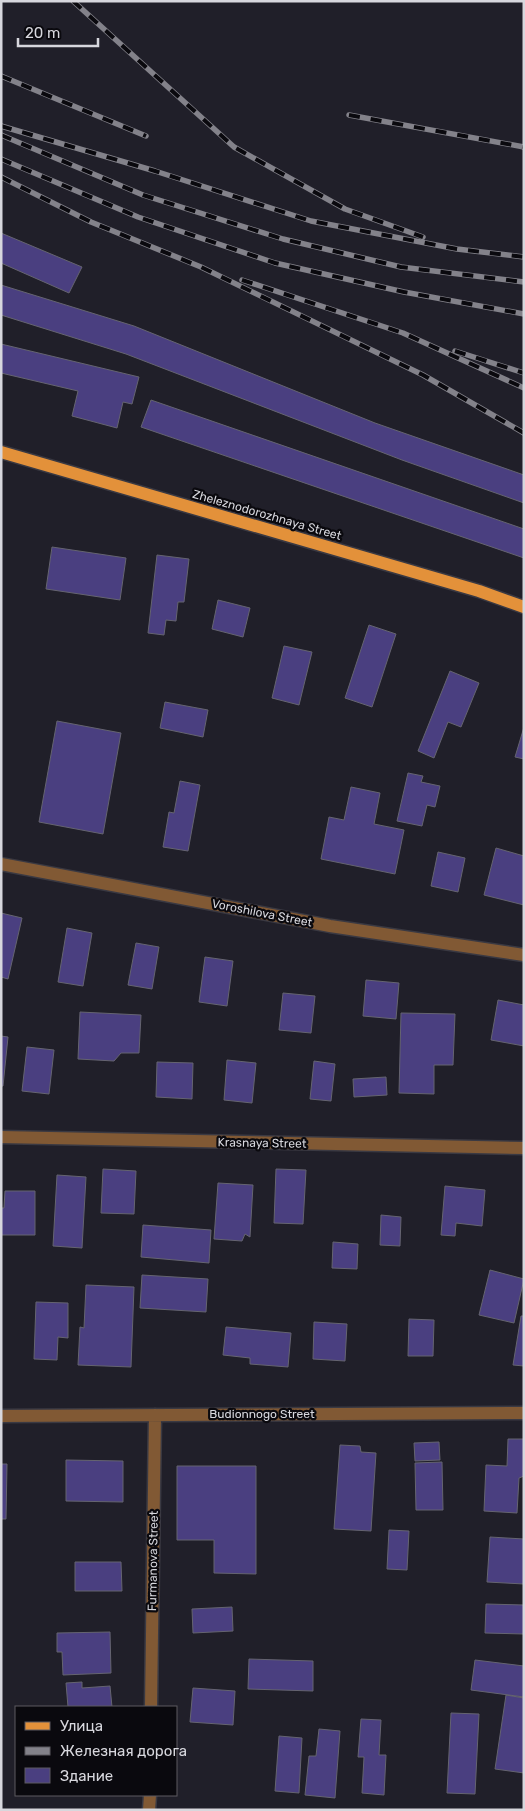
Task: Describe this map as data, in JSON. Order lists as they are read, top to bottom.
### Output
{
  "streets": {
    "main road": ["Zheleznodorozhnaya Street"],
    "street": [
      "Voroshilova Street",
      "Krasnaya Street",
      "Budionnogo Street",
      "Furmanova Street"
    ]
  },
  "crossings": [
    ["Budionnogo Street", "Furmanova Street"]
  ],
  "legend": ["Улица", "Железная дорога", "Здание"],
  "scale_bar": "20 m"
}
